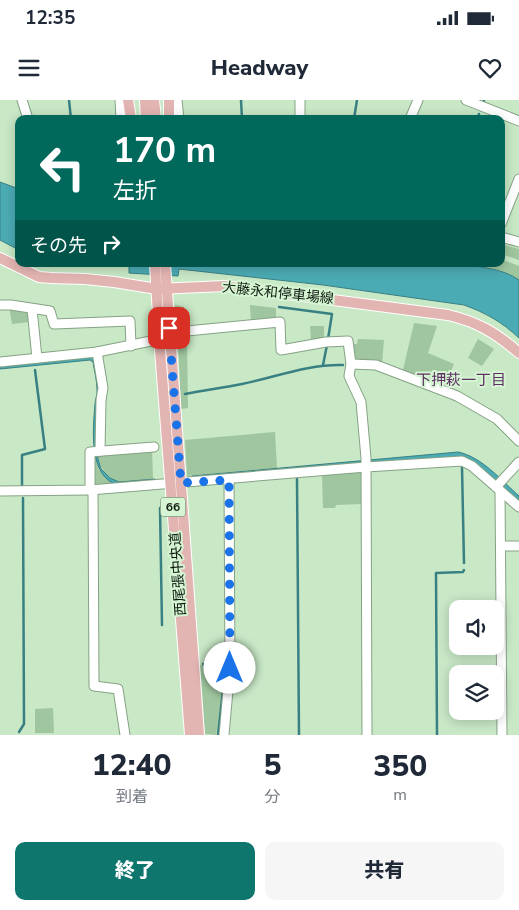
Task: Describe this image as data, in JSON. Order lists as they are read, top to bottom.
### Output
{
  "streets": {
    "main road": ["大藤永和停車場線", "66", "西尾張中央道"]
  },
  "crossings": [
    ["大藤永和停車場線", "西尾張中央道"]
  ],
  "districts": ["下押萩一丁目"],
  "page": {
    "status": "12:35",
    "header": "Headway",
    "turn": ["170 m", "左折"],
    "then": "その先",
    "eta": [
      "12:40",
      "到着",
      "5",
      "分",
      "350",
      "m"
    ],
    "buttons": ["終了", "共有"]
  }
}
